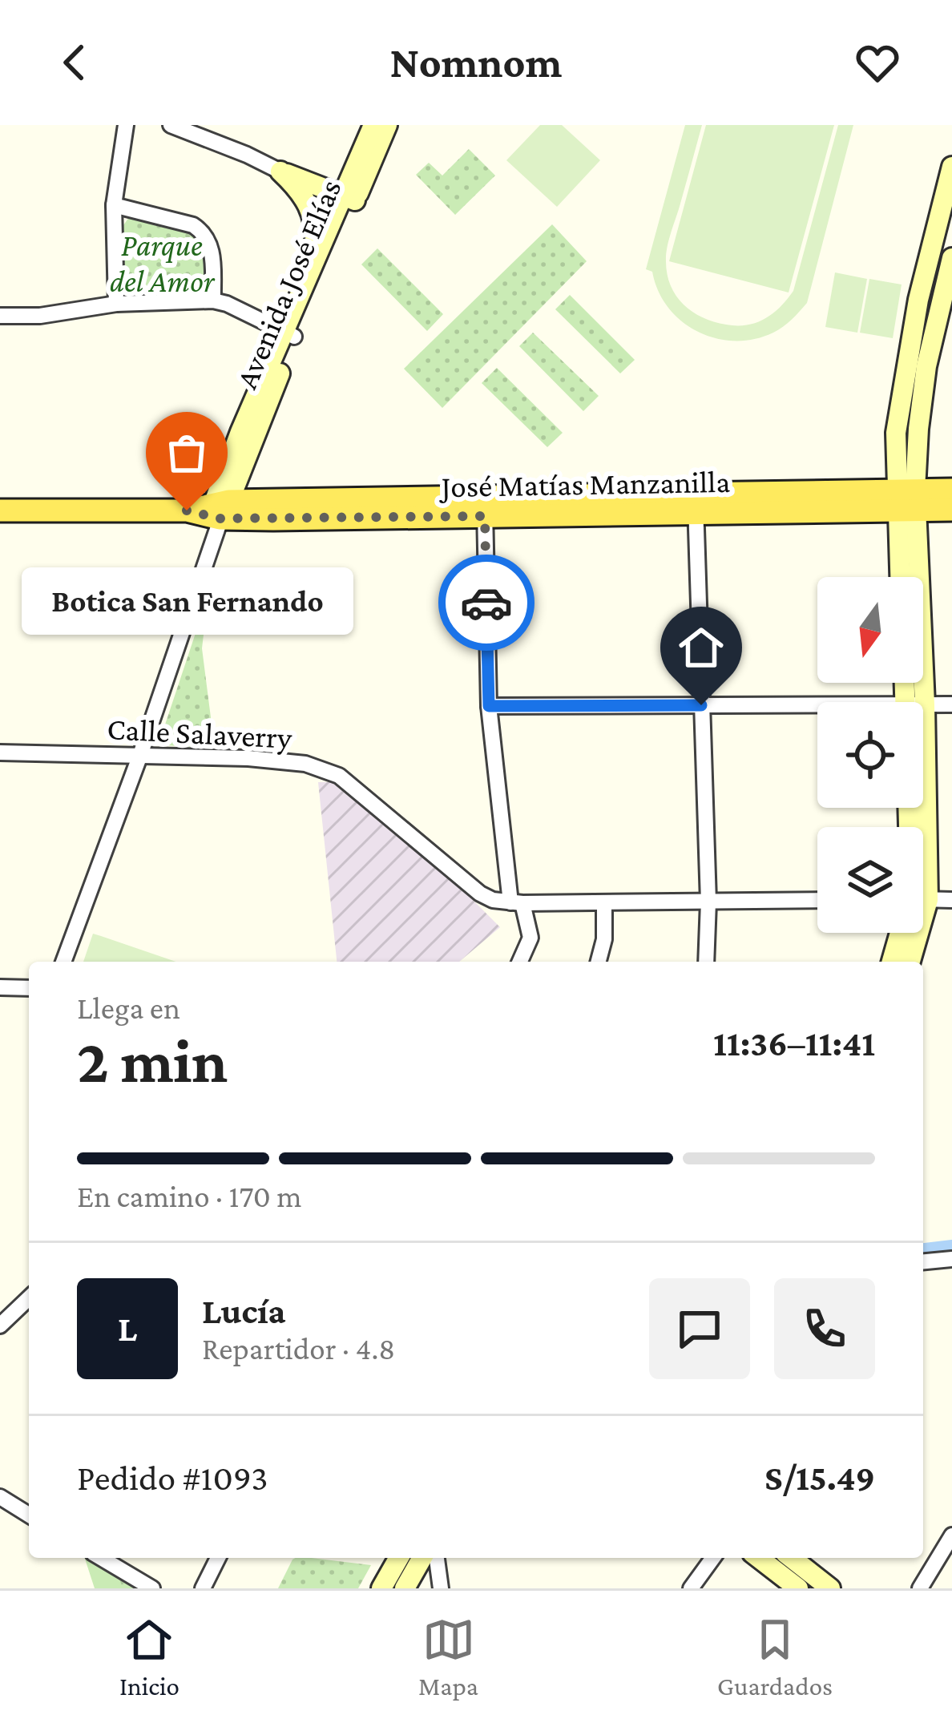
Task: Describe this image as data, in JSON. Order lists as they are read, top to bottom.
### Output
{
  "streets": {
    "main road": ["Avenida José Elías", "José Matías Manzanilla"],
    "street": ["Calle Salaverry"]
  },
  "crossings": [
    ["Avenida José Elías", "José Matías Manzanilla"]
  ],
  "parks": ["Parque del Amor"],
  "places": ["Botica San Fernando"],
  "north": "bottom",
  "page": {
    "header": "Nomnom",
    "bubble": "Botica San Fernando",
    "heading": ["2 min", "Llega en", "11:36–11:41"],
    "panel": [
      "Lucía",
      "Repartidor · 4.8",
      "Pedido #1093",
      "S/15.49"
    ],
    "bar": "En camino · 170 m",
    "round": "L",
    "tabs": ["Inicio", "Mapa", "Guardados"]
  }
}
